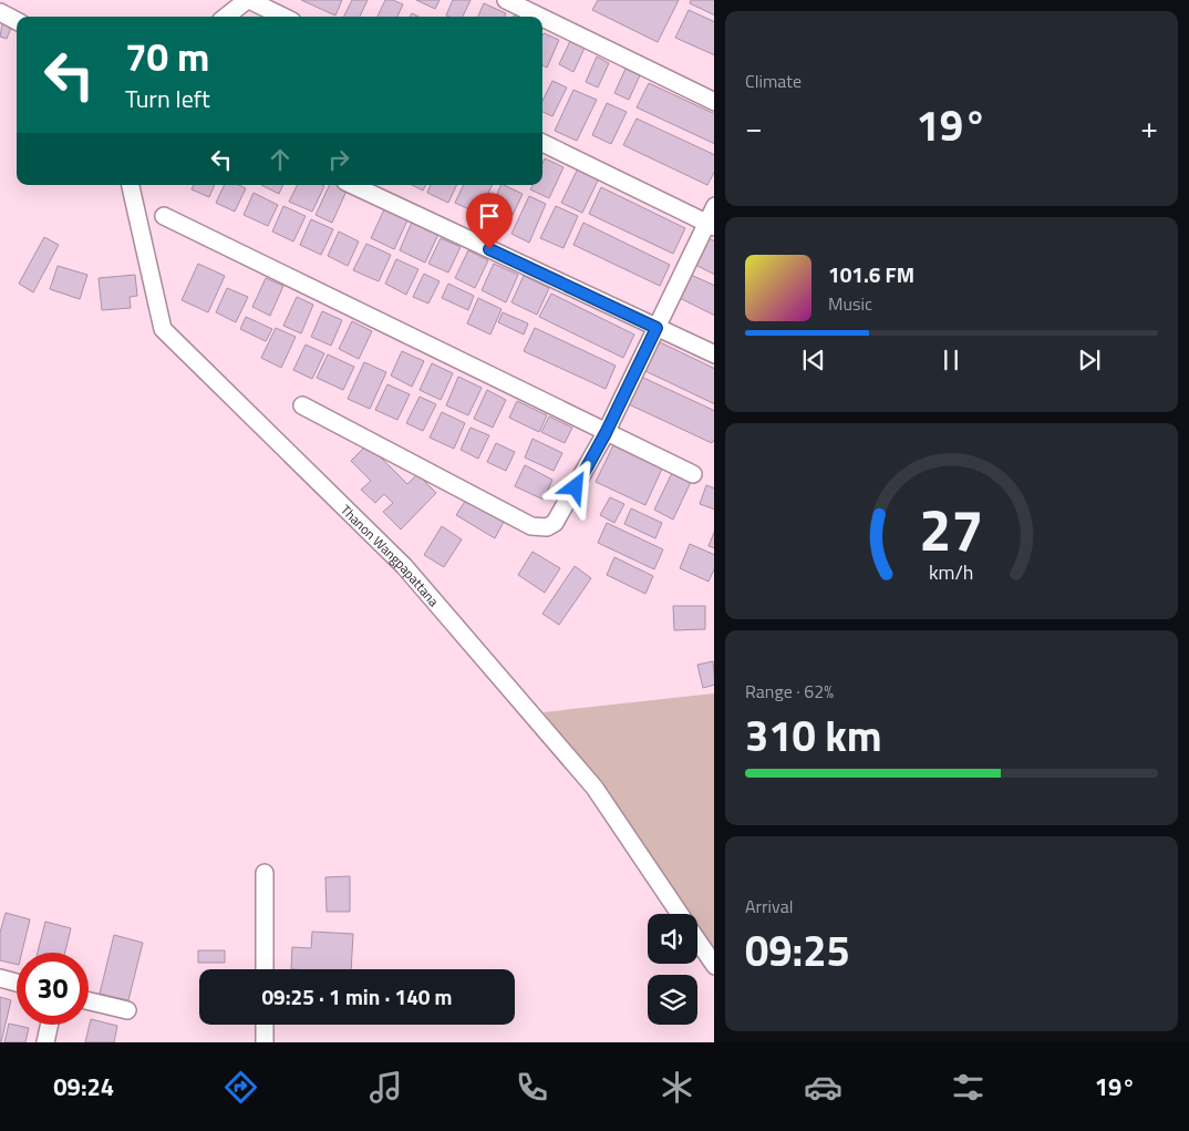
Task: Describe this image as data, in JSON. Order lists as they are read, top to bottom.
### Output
{
  "streets": {
    "street": ["Thanon Wangpapattana"]
  },
  "page": {
    "tile": [
      "Climate",
      ["Range · 62%", "310 km"],
      ["Arrival", "09:25"]
    ],
    "turn": ["70 m", "Turn left"],
    "heat": ["−", "19°", "+"],
    "song": ["101.6 FM", "Music"],
    "limit": "30",
    "trip": "09:25 · 1 min · 140 m",
    "tabs": ["09:24", "19°"],
    "gauge": ["27", "km/h"]
  }
}
